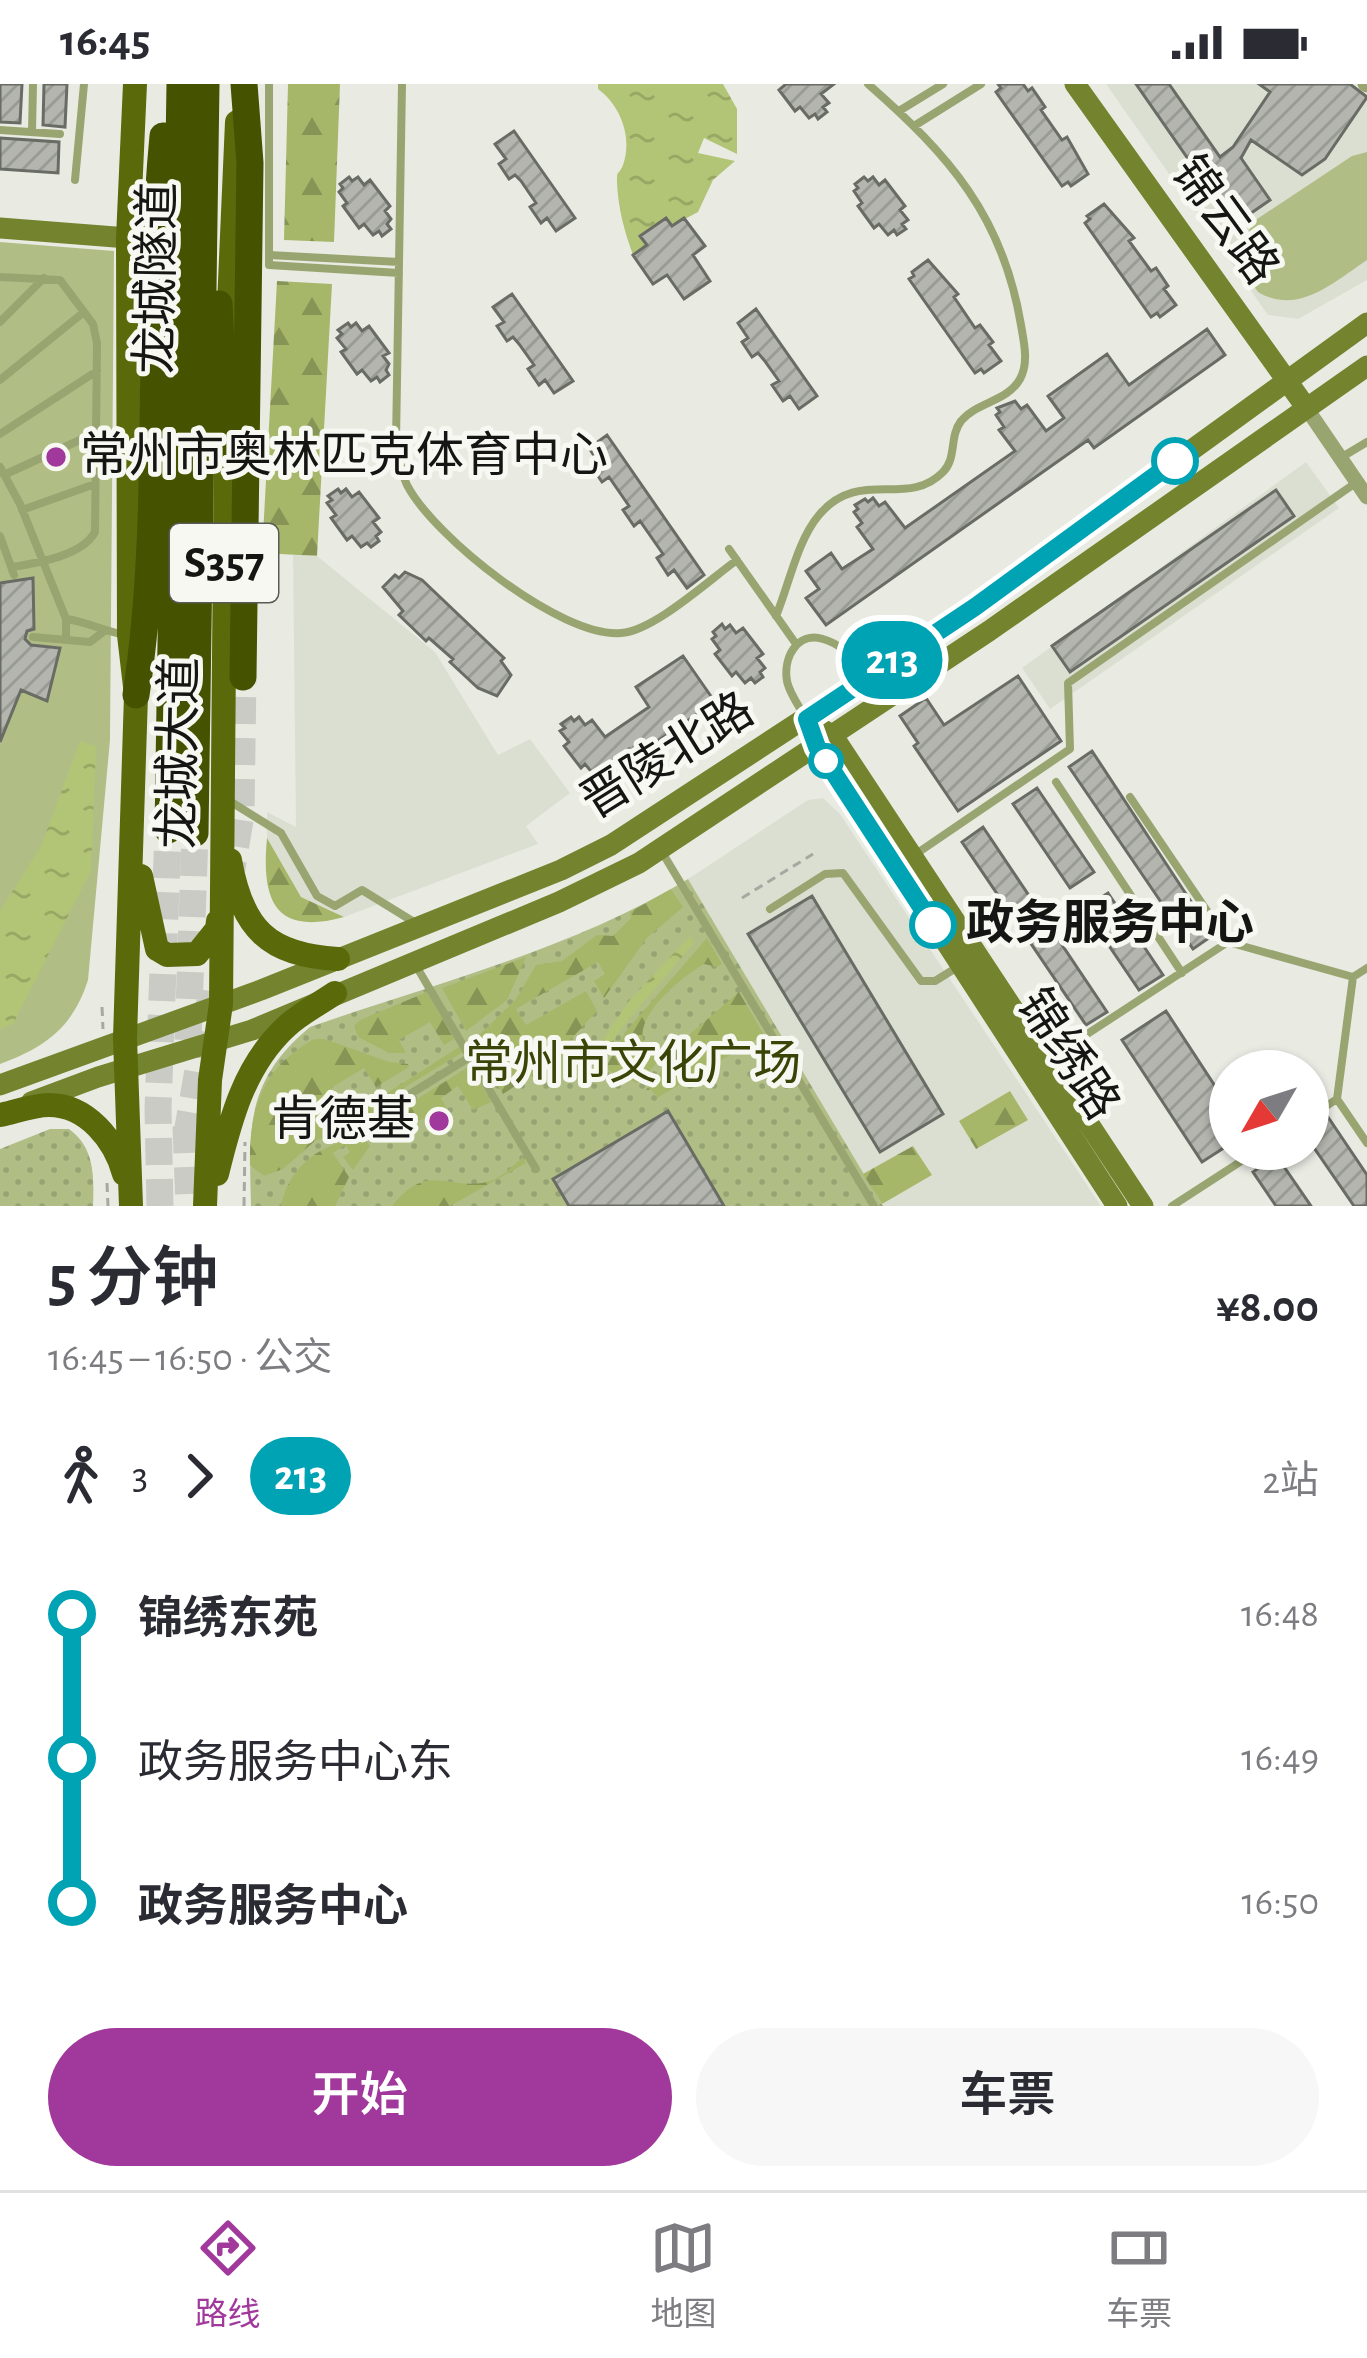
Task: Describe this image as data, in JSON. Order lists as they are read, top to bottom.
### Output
{
  "streets": {
    "highway": ["龙城隧道"],
    "main road": [
      "锦云路",
      "S357",
      "龙城大道",
      "晋陵北路",
      "锦绣路"
    ]
  },
  "crossings": [
    ["锦云路", "晋陵北路"],
    ["龙城大道", "晋陵北路"],
    ["晋陵北路", "锦绣路"]
  ],
  "parks": ["常州市文化广场"],
  "places": ["常州市奥林匹克体育中心", "政务服务中心", "肯德基"],
  "lines": ["bus line 213"],
  "north": "bottom left",
  "page": {
    "status": "16:45",
    "on_map": "213",
    "heading": ["5 分钟", "16:45 – 16:50 · 公交", "¥8.00"],
    "legs": ["3", "213", "2站"],
    "list": [
      {
        "name": "锦绣东苑",
        "value": "16:48"
      },
      {
        "name": "政务服务中心东",
        "value": "16:49"
      },
      {
        "name": "政务服务中心",
        "value": "16:50"
      }
    ],
    "buttons": ["开始", "车票"],
    "tabs": ["路线", "地图", "车票"]
  }
}
